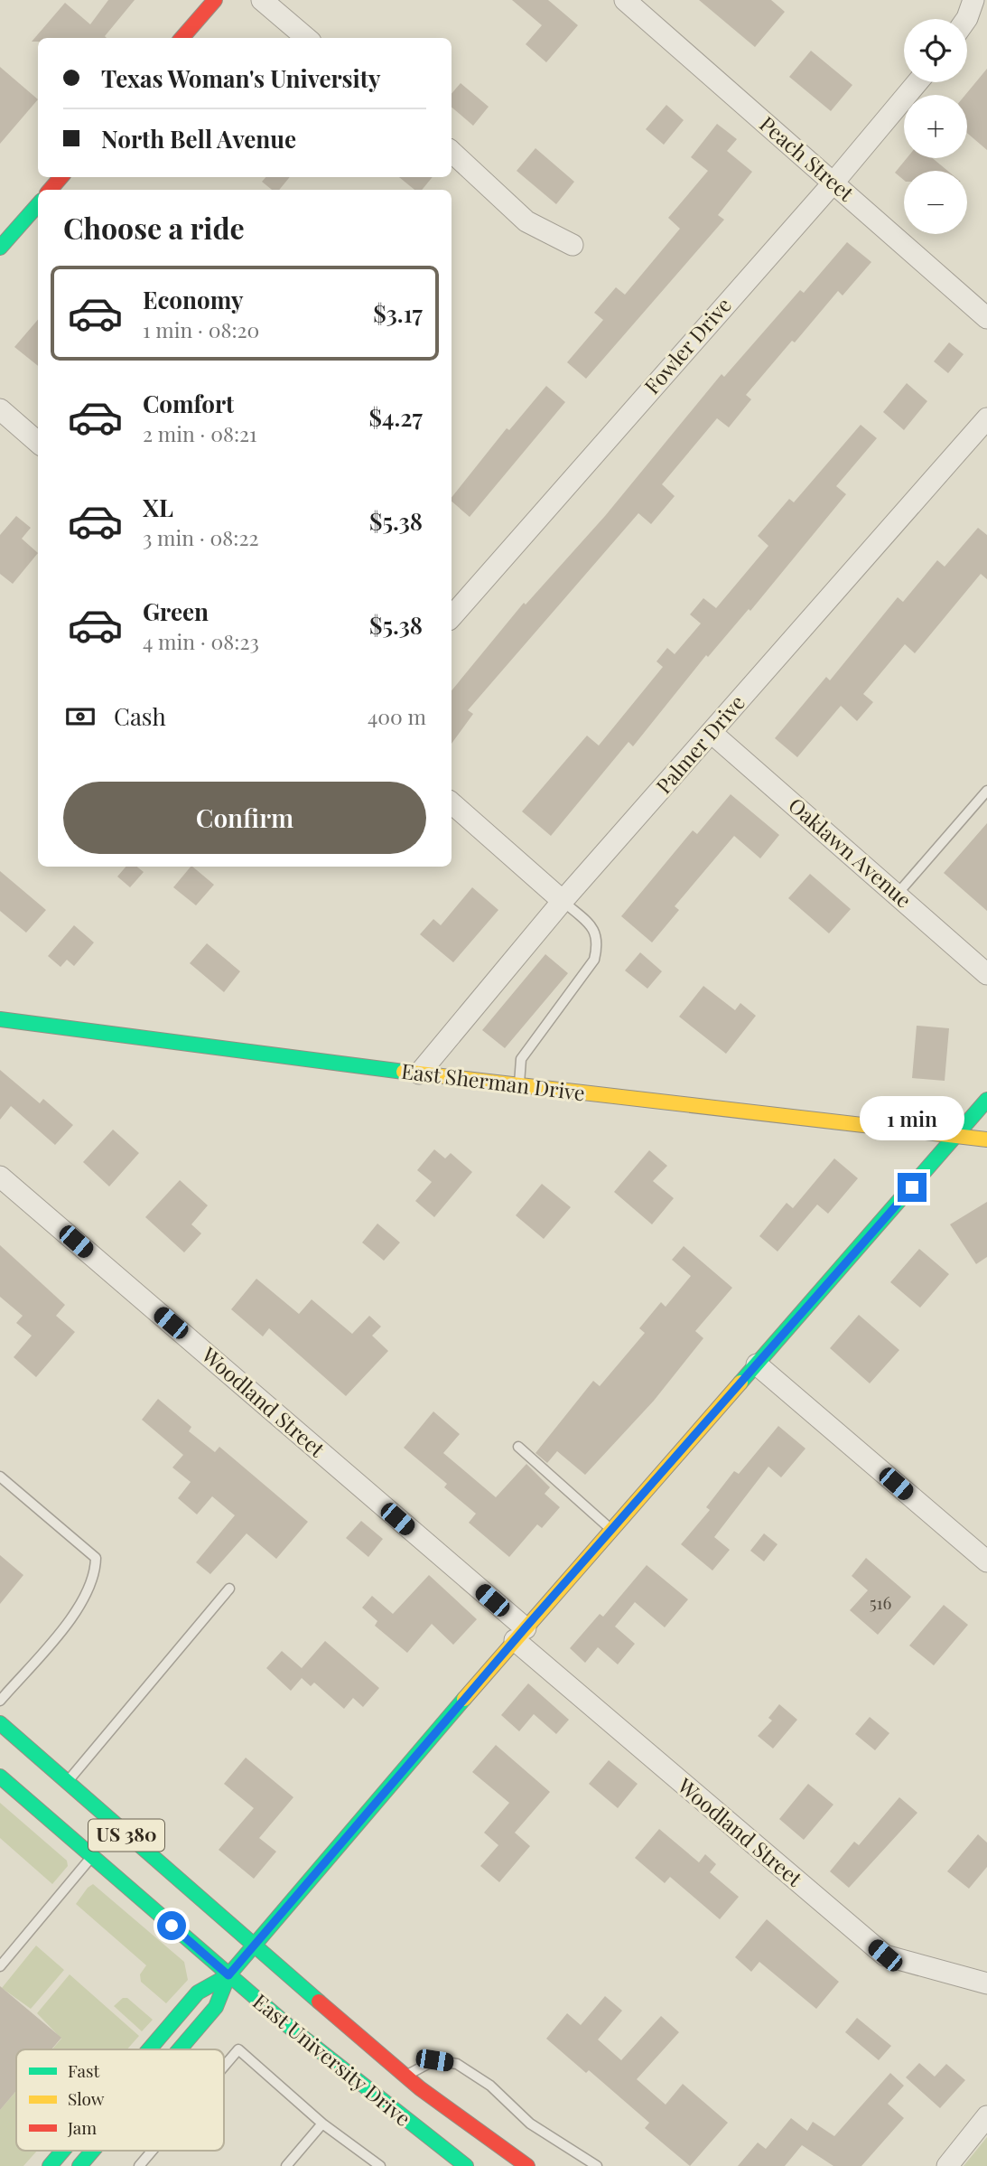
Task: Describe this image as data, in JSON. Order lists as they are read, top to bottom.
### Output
{
  "streets": {
    "main road": ["East Sherman Drive", "US 380", "East University Drive"],
    "street": [
      "Peach Street",
      "Fowler Drive",
      "Palmer Drive",
      "Oaklawn Avenue",
      "Woodland Street"
    ]
  },
  "crossings": [
    ["Peach Street", "Fowler Drive"],
    ["Palmer Drive", "Oaklawn Avenue"],
    ["Palmer Drive", "East Sherman Drive"]
  ],
  "house_numbers": ["516"],
  "legend": ["Fast", "Slow", "Jam"],
  "page": {
    "map_buttons": ["+", "−"],
    "banner": ["Texas Woman's University", "North Bell Avenue"],
    "heading": "Choose a ride",
    "list": [
      {
        "name": "Economy",
        "note": "1 min · 08:20",
        "value": "$3.17"
      },
      {
        "name": "Comfort",
        "note": "2 min · 08:21",
        "value": "$4.27"
      },
      {
        "name": "XL",
        "note": "3 min · 08:22",
        "value": "$5.38"
      },
      {
        "name": "Green",
        "note": "4 min · 08:23",
        "value": "$5.38"
      }
    ],
    "pay": ["Cash", "400 m"],
    "buttons": "Confirm",
    "bubble": "1 min"
  }
}
